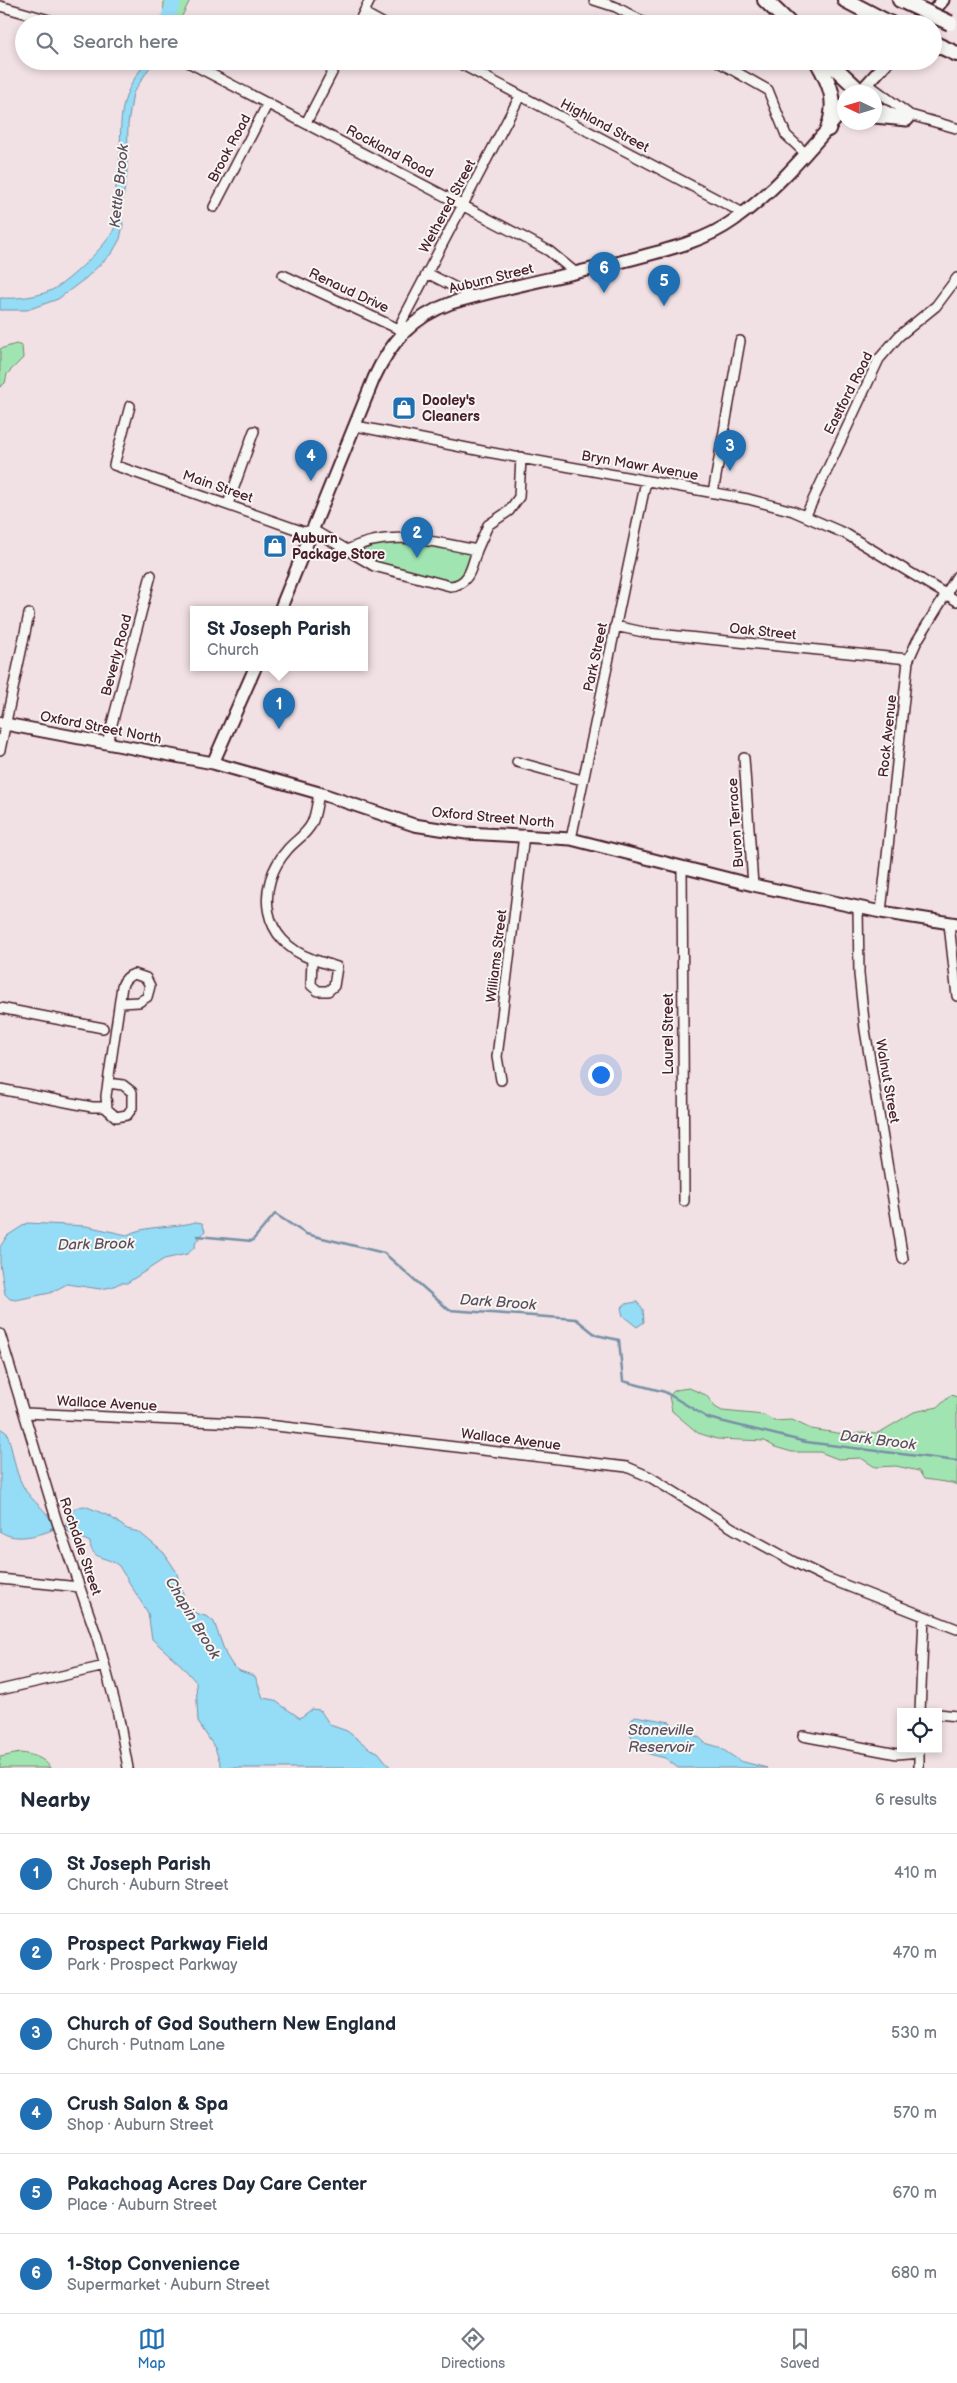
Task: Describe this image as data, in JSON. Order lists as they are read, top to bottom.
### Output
{
  "streets": {
    "main road": ["Auburn Street", "Oxford Street North"],
    "street": [
      "Highland Street",
      "Brook Road",
      "Rockland Road",
      "Wethered Street",
      "Renaud Drive",
      "Eastford Road",
      "Bryn Mawr Avenue",
      "Main Street",
      "Oak Street",
      "Beverly Road",
      "Park Street",
      "Rock Avenue",
      "Buron Terrace",
      "Williams Street",
      "Laurel Street",
      "Walnut Street",
      "Wallace Avenue",
      "Rochdale Street"
    ]
  },
  "crossings": [
    ["Highland Street", "Wethered Street"],
    ["Highland Street", "Auburn Street"],
    ["Brook Road", "Rockland Road"],
    ["Rockland Road", "Wethered Street"],
    ["Rockland Road", "Auburn Street"],
    ["Wethered Street", "Auburn Street"],
    ["Wethered Street", "Renaud Drive"],
    ["Auburn Street", "Renaud Drive"],
    ["Auburn Street", "Bryn Mawr Avenue"],
    ["Auburn Street", "Main Street"],
    ["Eastford Road", "Bryn Mawr Avenue"],
    ["Bryn Mawr Avenue", "Park Street"],
    ["Bryn Mawr Avenue", "Rock Avenue"],
    ["Oak Street", "Park Street"],
    ["Oak Street", "Rock Avenue"],
    ["Beverly Road", "Oxford Street North"],
    ["Park Street", "Oxford Street North"],
    ["Oxford Street North", "Rock Avenue"],
    ["Oxford Street North", "Buron Terrace"],
    ["Oxford Street North", "Williams Street"],
    ["Oxford Street North", "Laurel Street"],
    ["Oxford Street North", "Walnut Street"],
    ["Wallace Avenue", "Rochdale Street"]
  ],
  "water": [
    "Kettle Brook",
    "Dark Brook",
    "Chapin Brook",
    "Stoneville Reservoir"
  ],
  "places": {
    "shop": ["Dooley's Cleaners", "Auburn Package Store"]
  },
  "north": "left",
  "page": {
    "search": "Search here",
    "pins": [
      "6",
      "5",
      "3",
      "4",
      "2",
      "1"
    ],
    "popup": ["St Joseph Parish", "Church"],
    "heading": ["Nearby", "6 results"],
    "list": [
      {
        "mark": "1",
        "name": "St Joseph Parish",
        "note": "Church · Auburn Street",
        "value": "410 m"
      },
      {
        "mark": "2",
        "name": "Prospect Parkway Field",
        "note": "Park · Prospect Parkway",
        "value": "470 m"
      },
      {
        "mark": "3",
        "name": "Church of God Southern New England",
        "note": "Church · Putnam Lane",
        "value": "530 m"
      },
      {
        "mark": "4",
        "name": "Crush Salon & Spa",
        "note": "Shop · Auburn Street",
        "value": "570 m"
      },
      {
        "mark": "5",
        "name": "Pakachoag Acres Day Care Center",
        "note": "Place · Auburn Street",
        "value": "670 m"
      },
      {
        "mark": "6",
        "name": "1-Stop Convenience",
        "note": "Supermarket · Auburn Street",
        "value": "680 m"
      }
    ],
    "nav": ["Map", "Directions", "Saved"]
  }
}
